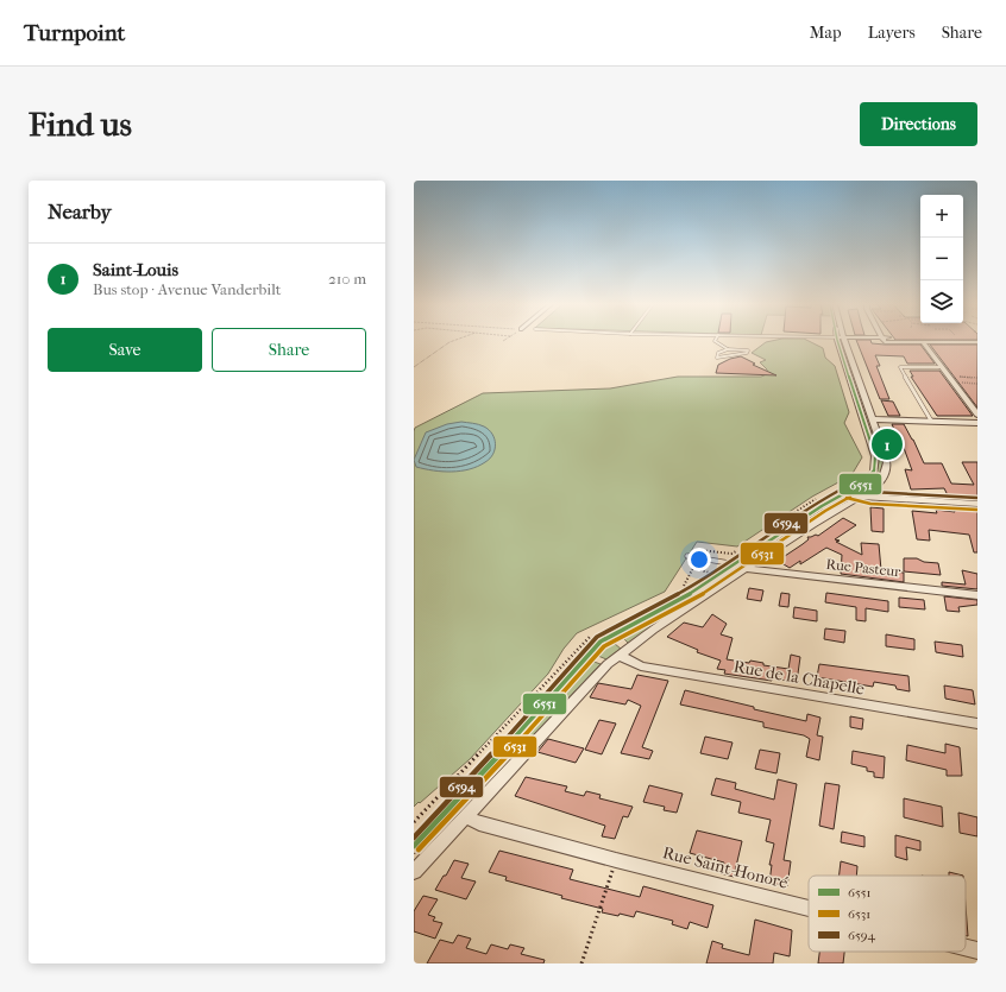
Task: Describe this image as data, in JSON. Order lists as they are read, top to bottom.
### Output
{
  "streets": {
    "street": ["Rue Pasteur", "Rue de la Chapelle", "Rue Saint-Honoré"]
  },
  "lines": ["transit line 6551", "transit line 6594", "transit line 6531"],
  "legend": ["6551", "6531", "6594"],
  "page": {
    "header": "Turnpoint",
    "nav": ["Map", "Layers", "Share"],
    "buttons": [
      "Directions",
      ["Save", "Share"]
    ],
    "title": "Find us",
    "heading": "Nearby",
    "map_buttons": ["+", "−"],
    "list": [
      {
        "mark": "1",
        "name": "Saint-Louis",
        "note": "Bus stop · Avenue Vanderbilt",
        "value": "210 m"
      }
    ],
    "pins": "1"
  }
}
